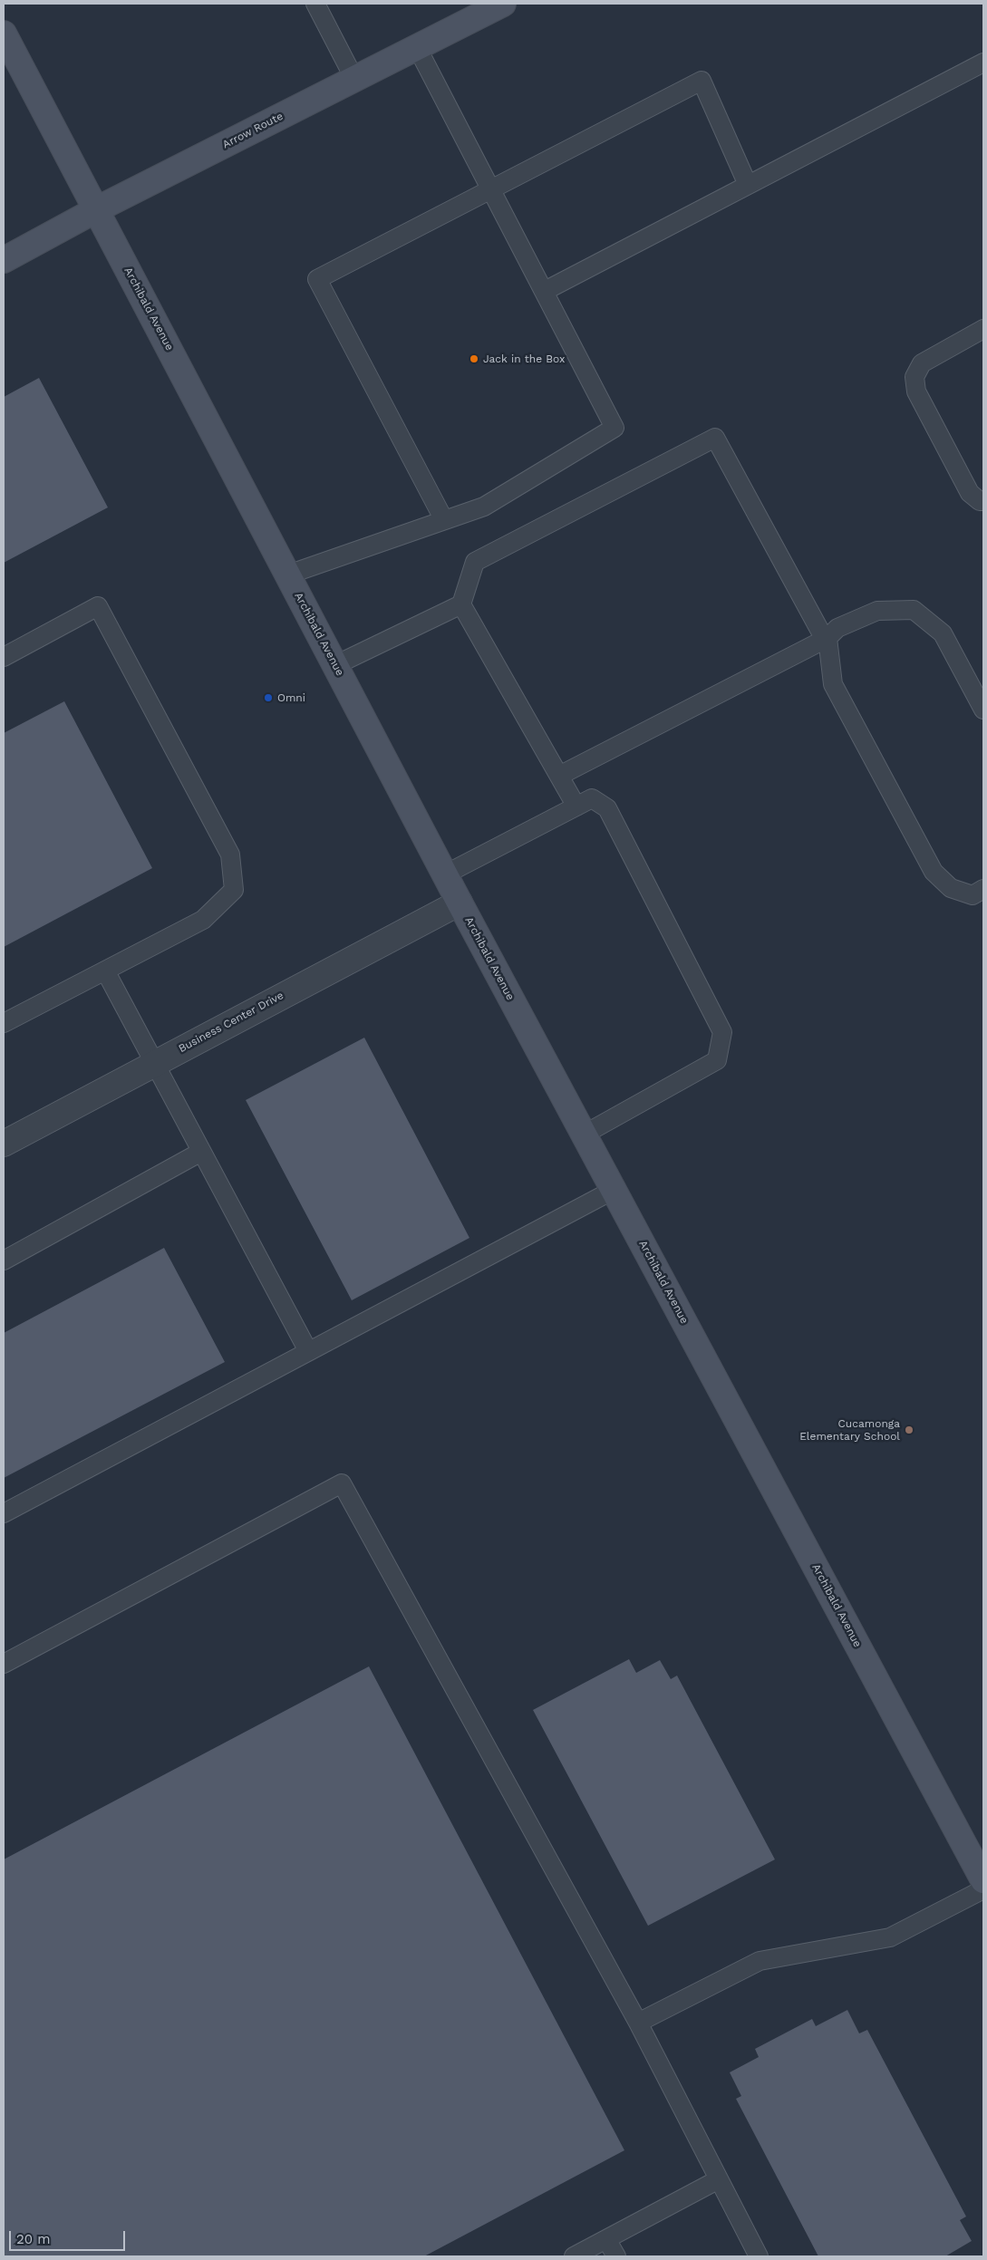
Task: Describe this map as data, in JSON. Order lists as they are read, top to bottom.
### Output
{
  "streets": {
    "main road": ["Arrow Route", "Archibald Avenue"],
    "street": ["Business Center Drive"]
  },
  "crossings": [
    ["Arrow Route", "Archibald Avenue"],
    ["Archibald Avenue", "Business Center Drive"]
  ],
  "places": ["Jack in the Box", "Omni", "Cucamonga Elementary School"],
  "scale_bar": "20 m"
}
